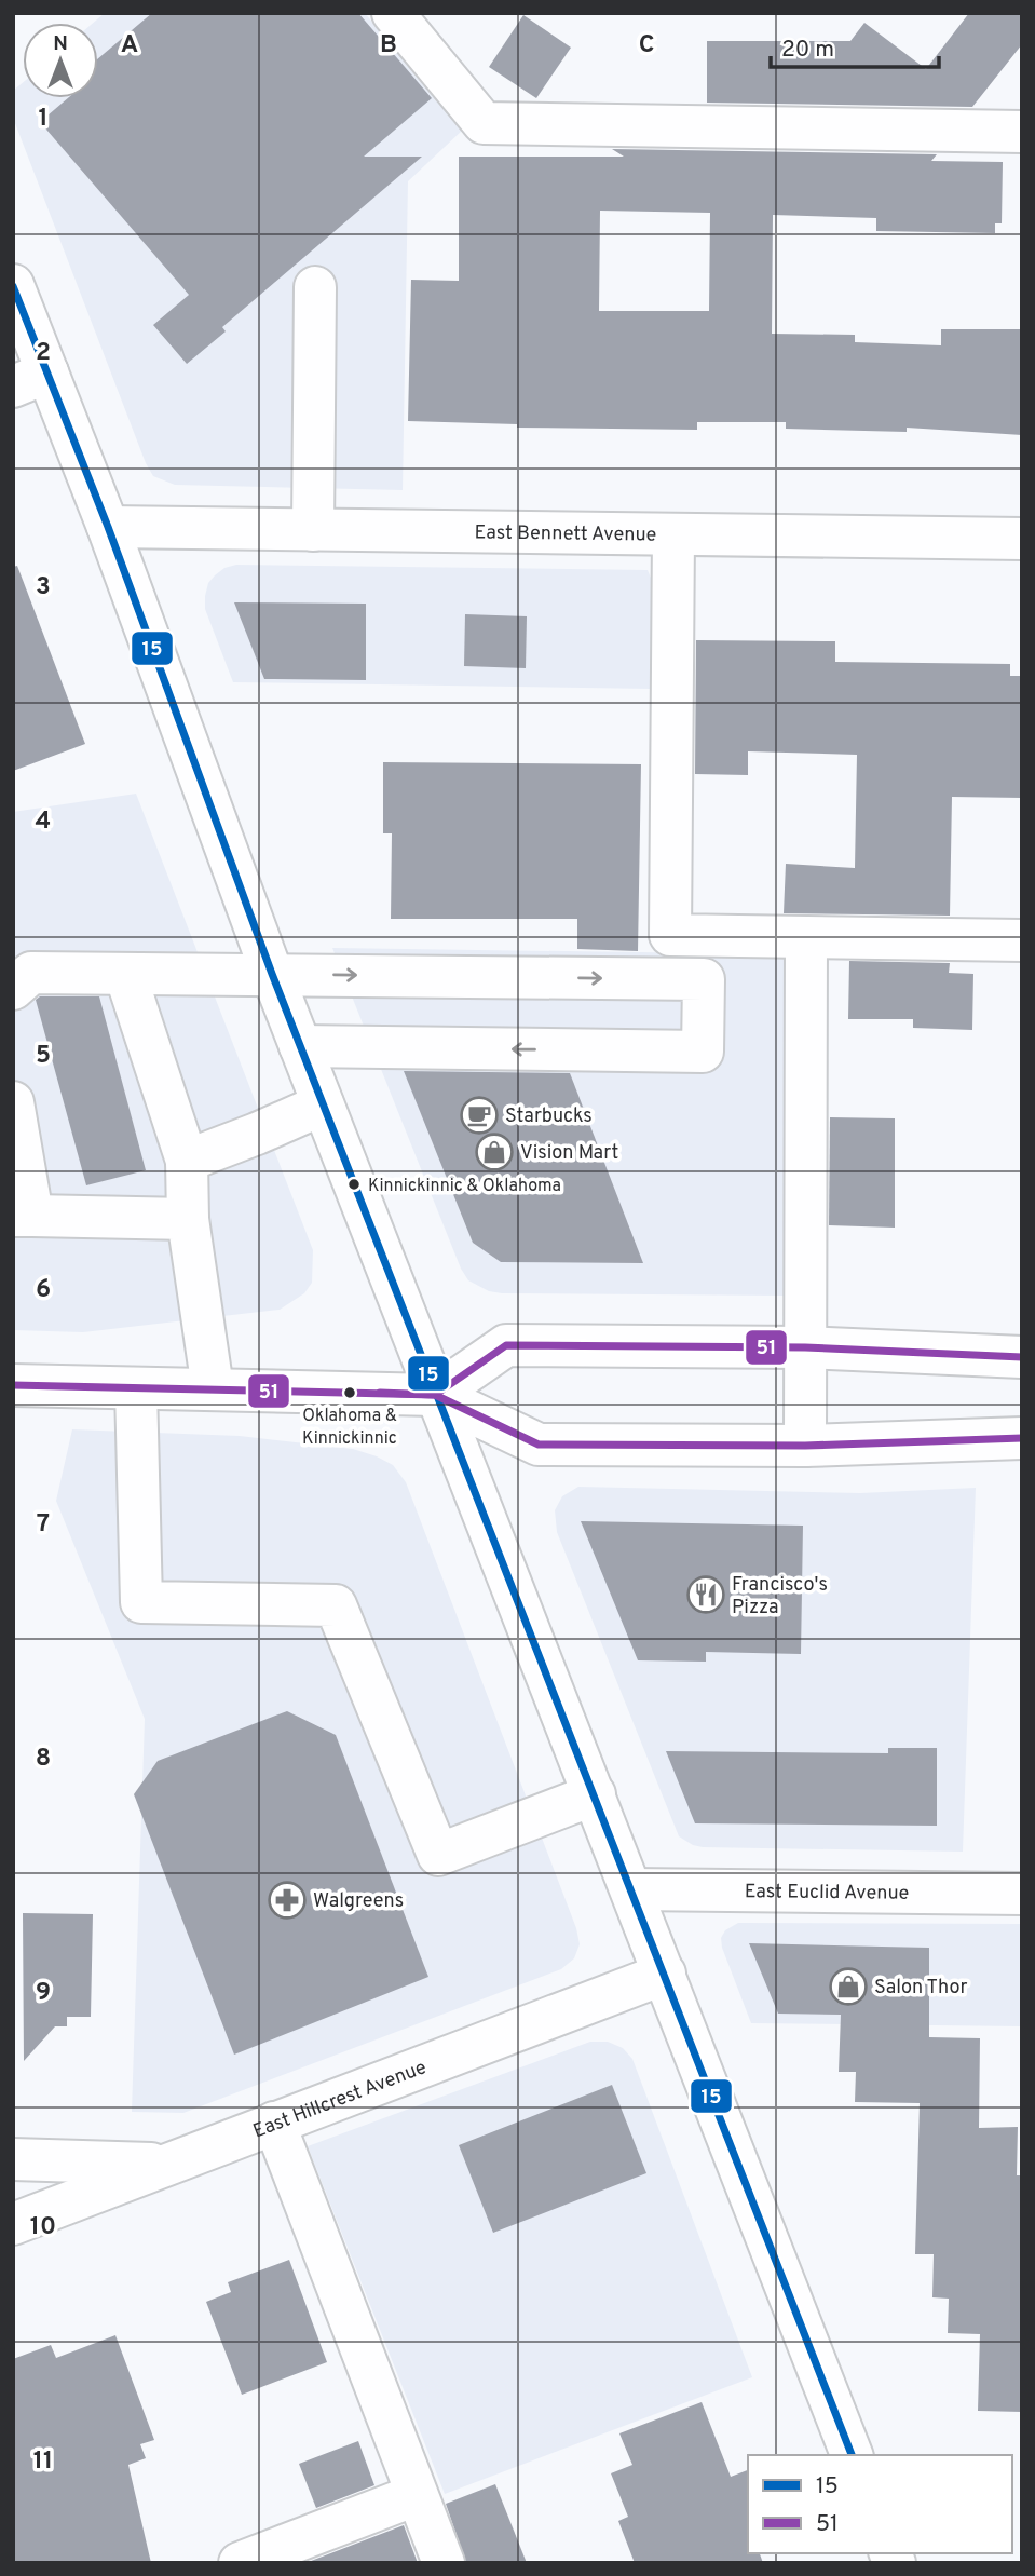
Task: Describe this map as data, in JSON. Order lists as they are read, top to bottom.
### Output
{
  "streets": {
    "street": ["East Bennett Avenue", "East Euclid Avenue", "East Hillcrest Avenue"]
  },
  "places": {
    "cafe": ["Starbucks"],
    "shop": ["Vision Mart", "Salon Thor"],
    "other": ["Kinnickinnic & Oklahoma", "Oklahoma & Kinnickinnic"],
    "restaurant": ["Francisco's Pizza"],
    "pharmacy": ["Walgreens"]
  },
  "lines": ["transit line 15", "transit line 51"],
  "legend": ["15", "51"],
  "scale_bar": "20 m",
  "north": "top",
  "grid": {
    "columns": ["A", "B", "C"],
    "rows": [
      "1",
      "2",
      "3",
      "4",
      "5",
      "6",
      "7",
      "8",
      "9",
      "10",
      "11"
    ]
  }
}
